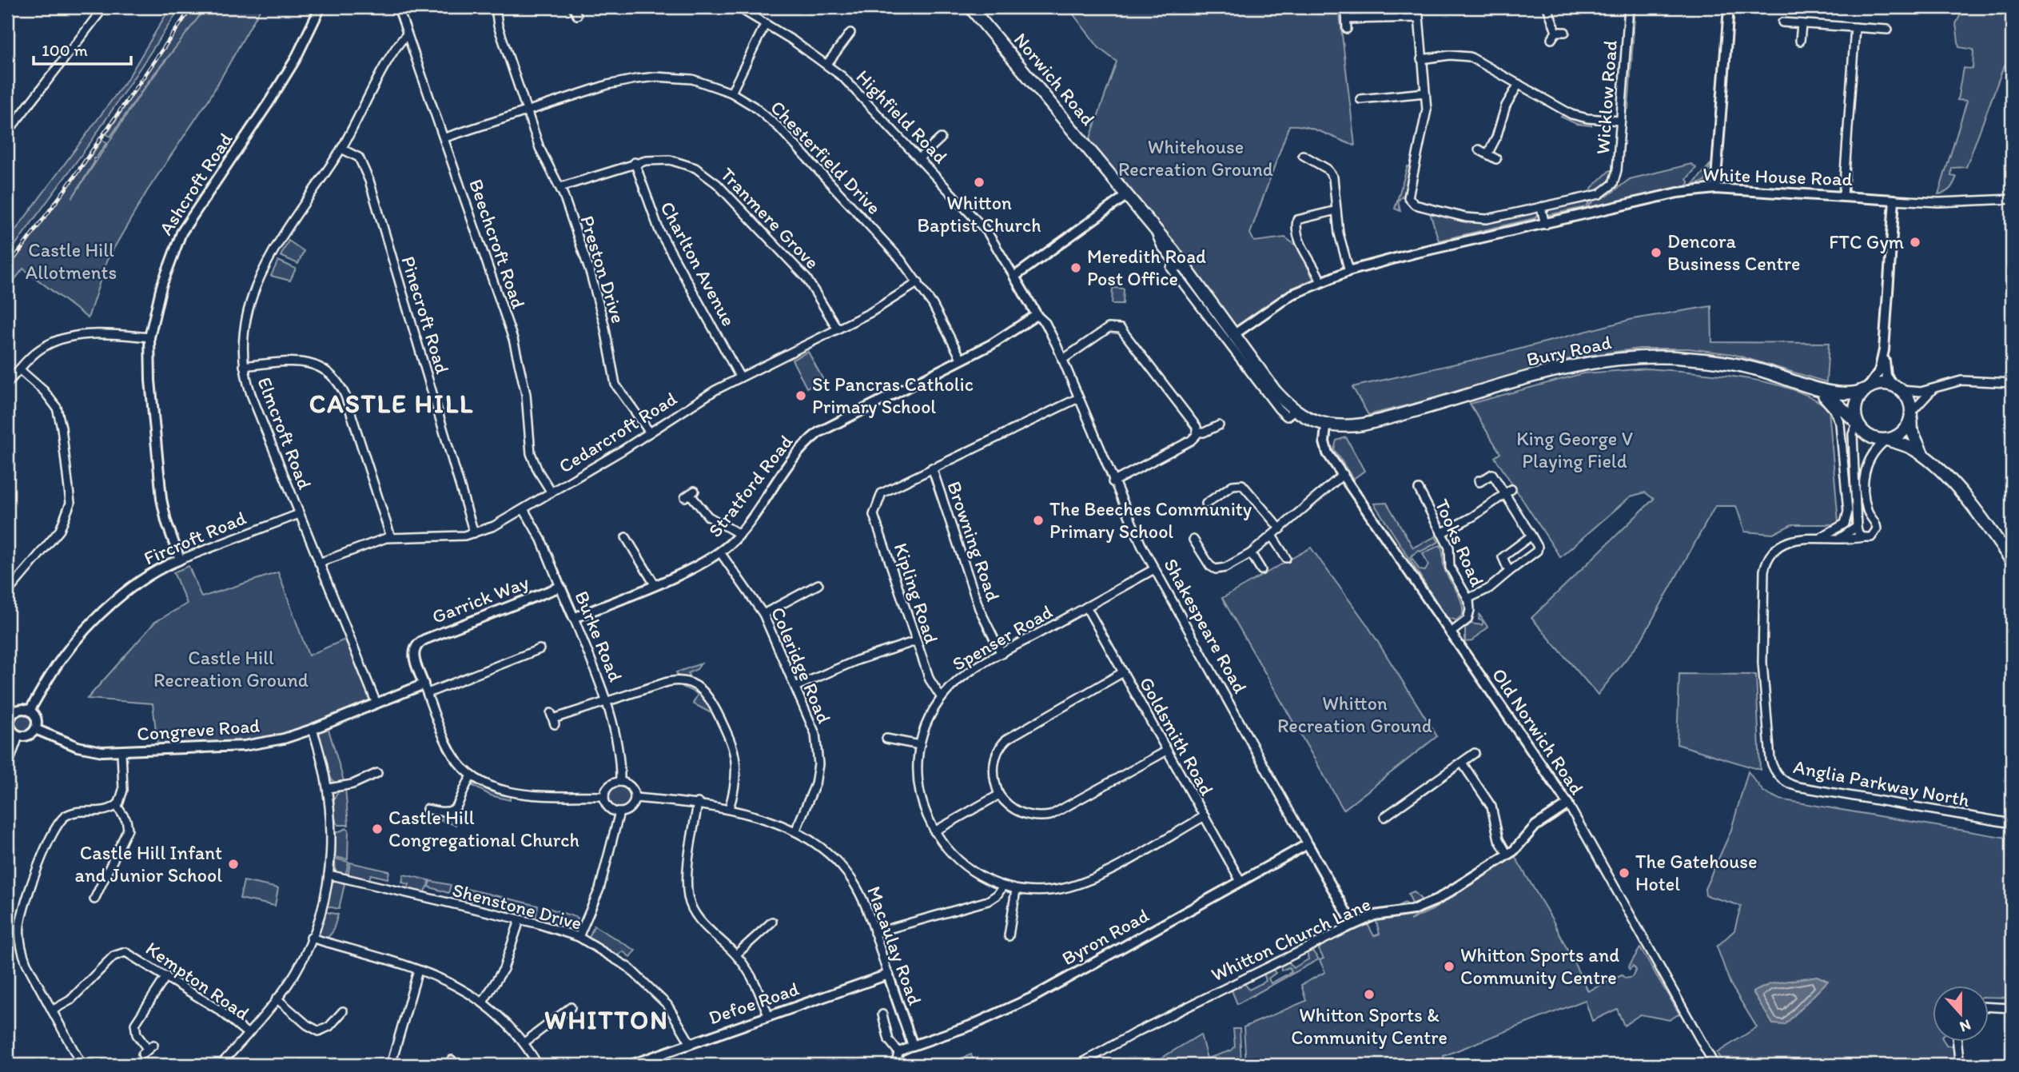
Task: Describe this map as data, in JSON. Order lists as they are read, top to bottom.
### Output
{
  "streets": {
    "main road": ["Norwich Road", "Bury Road"],
    "street": [
      "Wicklow Road",
      "Highfield Road",
      "Chesterfield Drive",
      "White House Road",
      "Ashcroft Road",
      "Tranmere Grove",
      "Beechcroft Road",
      "Charlton Avenue",
      "Preston Drive",
      "Pinecroft Road",
      "Cedarcroft Road",
      "Elmcroft Road",
      "Stratford Road",
      "Fircroft Road",
      "Browning Road",
      "Tooks Road",
      "Kipling Road",
      "Garrick Way",
      "Shakespeare Road",
      "Burke Road",
      "Spenser Road",
      "Coleridge Road",
      "Congreve Road",
      "Old Norwich Road",
      "Goldsmith Road",
      "Anglia Parkway North",
      "Shenstone Drive",
      "Byron Road",
      "Whitton Church Lane",
      "Macaulay Road",
      "Kempton Road",
      "Defoe Road"
    ]
  },
  "crossings": [
    ["Norwich Road", "White House Road"],
    ["Norwich Road", "Bury Road"],
    ["Norwich Road", "Old Norwich Road"],
    ["Highfield Road", "Shakespeare Road"],
    ["Chesterfield Drive", "Beechcroft Road"],
    ["Chesterfield Drive", "Preston Drive"],
    ["Chesterfield Drive", "Cedarcroft Road"],
    ["Chesterfield Drive", "Stratford Road"],
    ["Ashcroft Road", "Fircroft Road"],
    ["Tranmere Grove", "Charlton Avenue"],
    ["Tranmere Grove", "Preston Drive"],
    ["Tranmere Grove", "Cedarcroft Road"],
    ["Beechcroft Road", "Cedarcroft Road"],
    ["Beechcroft Road", "Elmcroft Road"],
    ["Charlton Avenue", "Cedarcroft Road"],
    ["Preston Drive", "Cedarcroft Road"],
    ["Pinecroft Road", "Cedarcroft Road"],
    ["Pinecroft Road", "Elmcroft Road"],
    ["Bury Road", "Old Norwich Road"],
    ["Cedarcroft Road", "Elmcroft Road"],
    ["Cedarcroft Road", "Burke Road"],
    ["Elmcroft Road", "Fircroft Road"],
    ["Elmcroft Road", "Congreve Road"],
    ["Stratford Road", "Shakespeare Road"],
    ["Stratford Road", "Burke Road"],
    ["Stratford Road", "Coleridge Road"],
    ["Fircroft Road", "Congreve Road"],
    ["Browning Road", "Kipling Road"],
    ["Browning Road", "Spenser Road"],
    ["Tooks Road", "Old Norwich Road"],
    ["Kipling Road", "Spenser Road"],
    ["Garrick Way", "Burke Road"],
    ["Garrick Way", "Congreve Road"],
    ["Shakespeare Road", "Spenser Road"],
    ["Shakespeare Road", "Byron Road"],
    ["Shakespeare Road", "Whitton Church Lane"],
    ["Burke Road", "Macaulay Road"],
    ["Spenser Road", "Goldsmith Road"],
    ["Coleridge Road", "Macaulay Road"],
    ["Old Norwich Road", "Whitton Church Lane"],
    ["Goldsmith Road", "Byron Road"],
    ["Shenstone Drive", "Defoe Road"],
    ["Byron Road", "Macaulay Road"],
    ["Macaulay Road", "Defoe Road"]
  ],
  "districts": ["CASTLE HILL", "WHITTON"],
  "parks": [
    "Whitehouse Recreation Ground",
    "Castle Hill Allotments",
    "King George V Playing Field",
    "Castle Hill Recreation Ground",
    "Whitton Recreation Ground"
  ],
  "places": [
    "Whitton Baptist Church",
    "FTC Gym",
    "Dencora Business Centre",
    "Meredith Road Post Office",
    "St Pancras Catholic Primary School",
    "The Beeches Community Primary School",
    "Castle Hill Congregational Church",
    "Castle Hill Infant and Junior School",
    "The Gatehouse Hotel",
    "Whitton Sports and Community Centre",
    "Whitton Sports & Community Centre"
  ],
  "scale_bar": "100 m",
  "north": "bottom"
}
